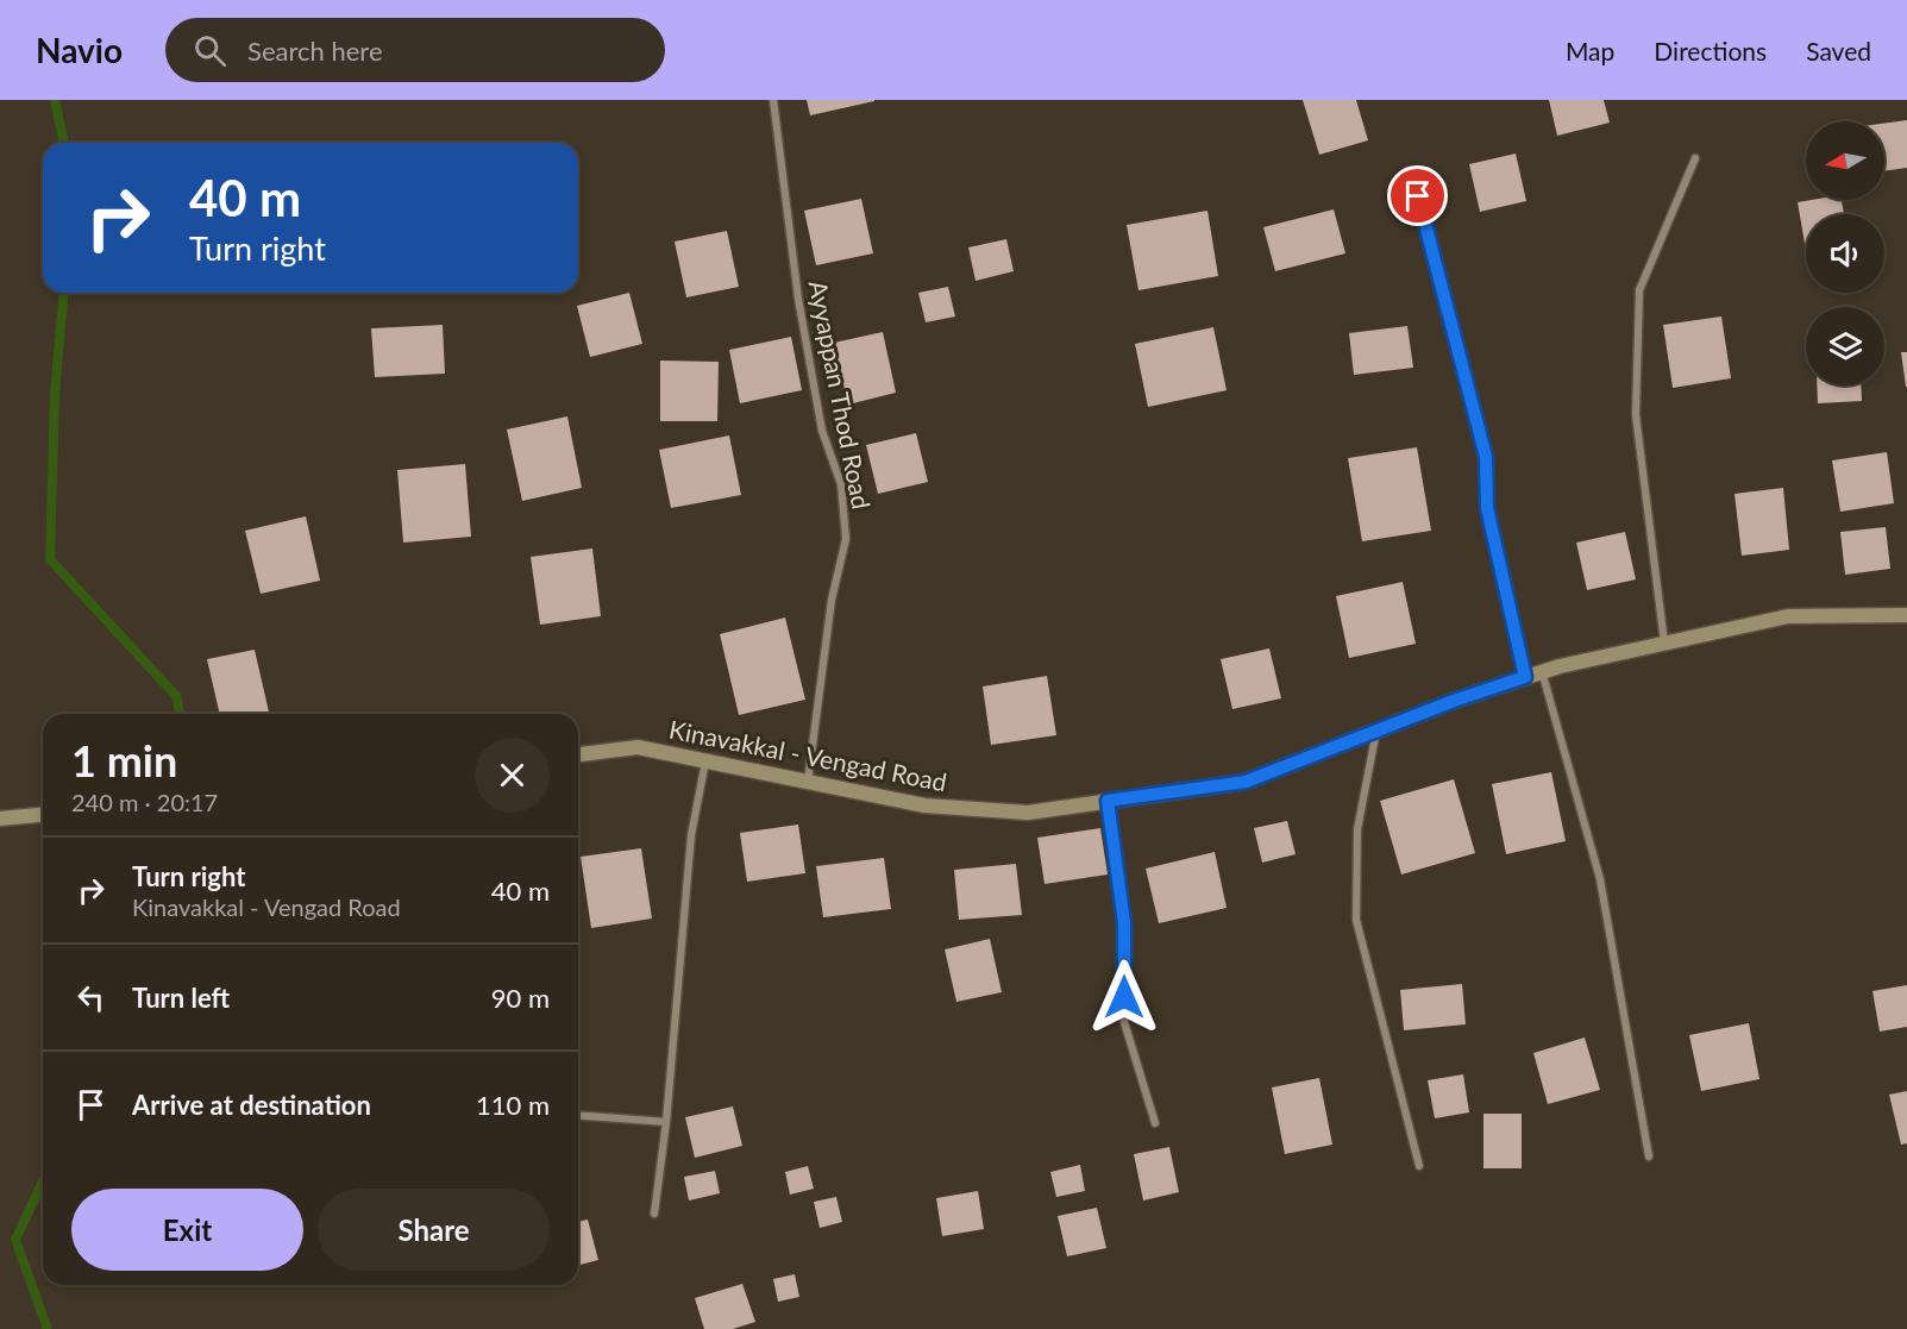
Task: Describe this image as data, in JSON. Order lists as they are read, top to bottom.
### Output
{
  "streets": {
    "main road": ["Kinavakkal - Vengad Road"],
    "street": ["Ayyappan Thod Road"]
  },
  "crossings": [
    ["Ayyappan Thod Road", "Kinavakkal - Vengad Road"]
  ],
  "north": "left",
  "page": {
    "header": "Navio",
    "search": "Search here",
    "nav": ["Map", "Directions", "Saved"],
    "turn": ["40 m", "Turn right"],
    "heading": ["1 min", "240 m · 20:17"],
    "list": [
      {
        "name": "Turn right",
        "note": "Kinavakkal - Vengad Road",
        "value": "40 m"
      },
      {
        "name": "Turn left",
        "value": "90 m"
      },
      {
        "name": "Arrive at destination",
        "value": "110 m"
      }
    ],
    "buttons": ["Exit", "Share"]
  }
}
